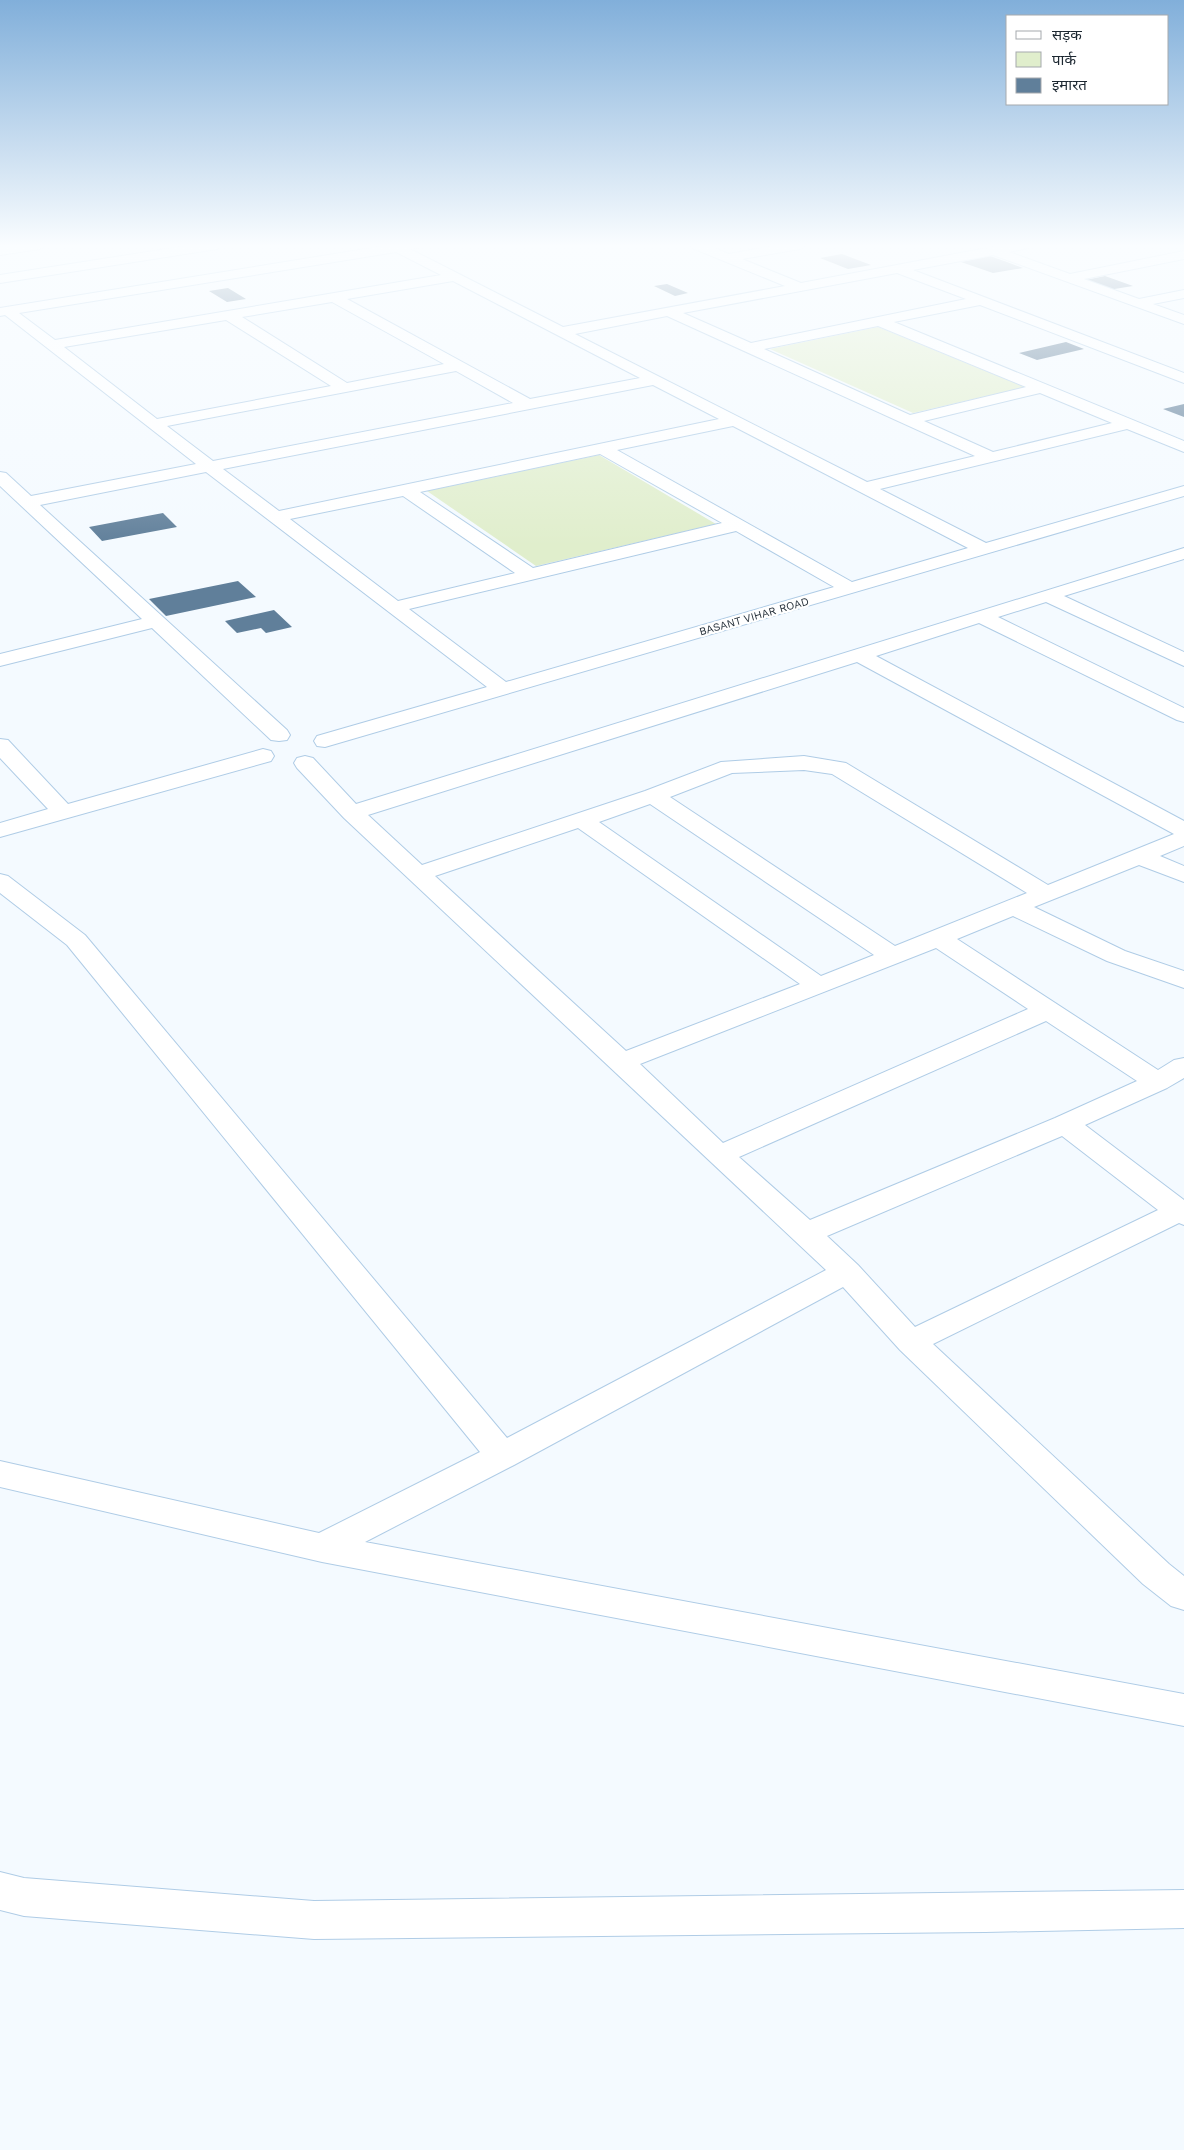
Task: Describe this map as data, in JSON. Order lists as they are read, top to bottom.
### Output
{
  "streets": {
    "street": ["BASANT VIHAR ROAD"]
  },
  "legend": ["सड़क", "पार्क", "इमारत"]
}
